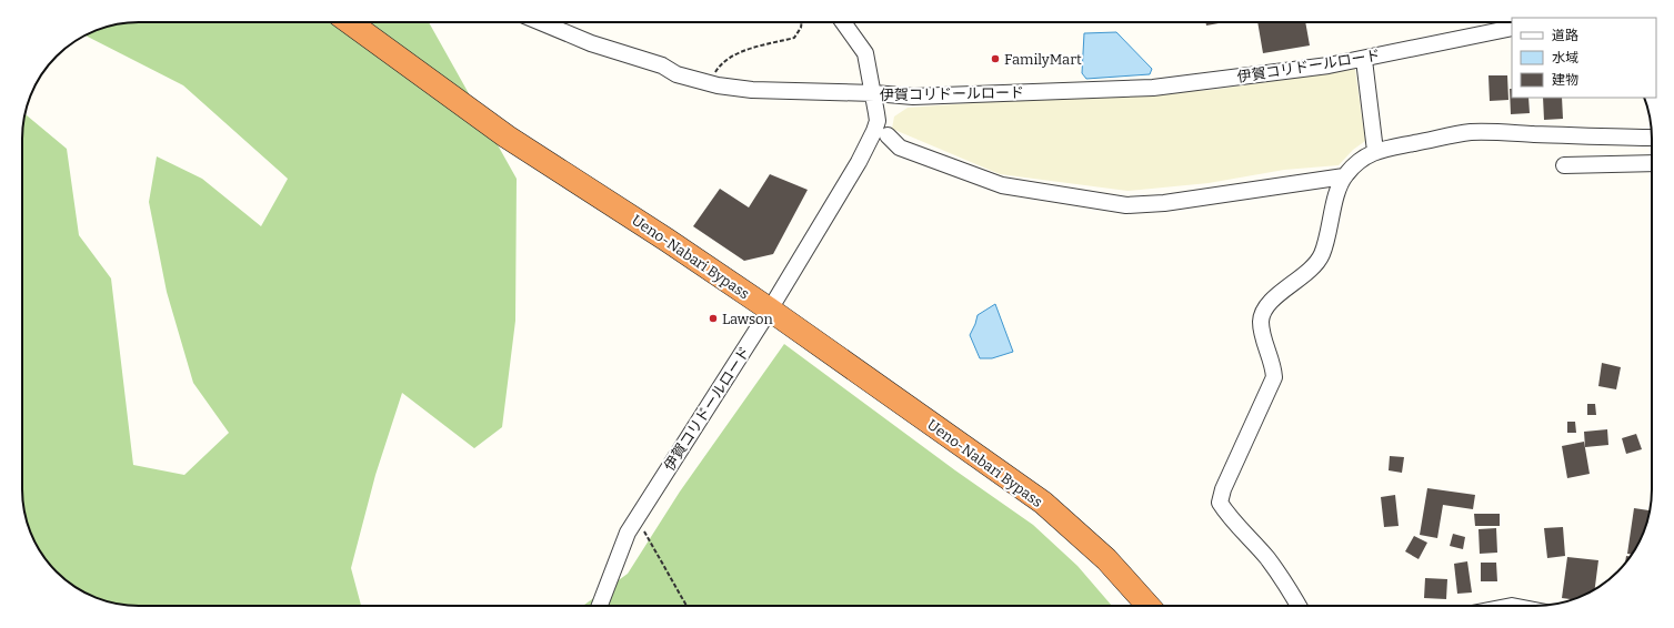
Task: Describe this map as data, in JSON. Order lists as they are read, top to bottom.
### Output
{
  "streets": {
    "highway": ["Ueno-Nabari Bypass"],
    "street": ["伊賀コリドールロード"]
  },
  "crossings": [
    ["伊賀コリドールロード", "Ueno-Nabari Bypass"]
  ],
  "places": ["FamilyMart", "Lawson"],
  "legend": ["道路", "水域", "建物"]
}
